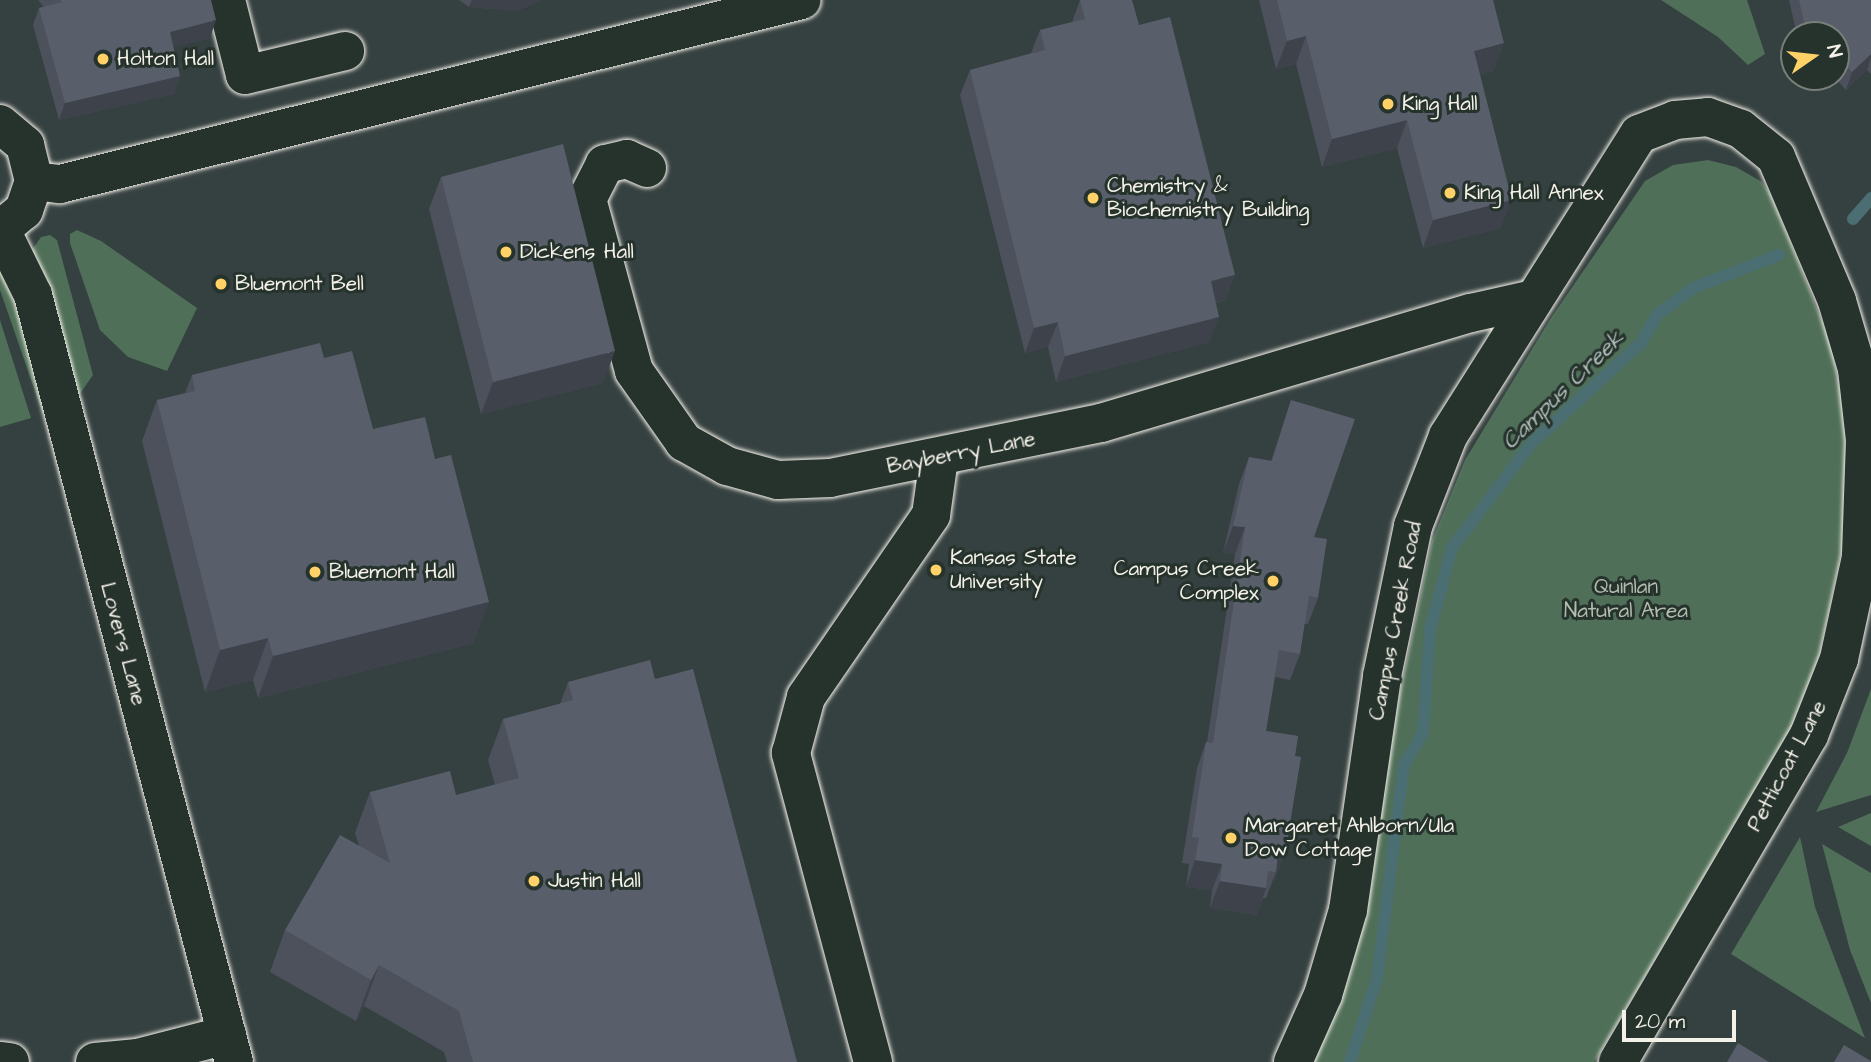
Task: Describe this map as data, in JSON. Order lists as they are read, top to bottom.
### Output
{
  "streets": {
    "street": [
      "Bayberry Lane",
      "Campus Creek Road",
      "Lovers Lane",
      "Petticoat Lane"
    ]
  },
  "crossings": [
    ["Bayberry Lane", "Campus Creek Road"],
    ["Campus Creek Road", "Petticoat Lane"]
  ],
  "water": ["Campus Creek"],
  "parks": ["Quinlan Natural Area"],
  "places": [
    "Holton Hall",
    "King Hall",
    "King Hall Annex",
    "Chemistry & Biochemistry Building",
    "Dickens Hall",
    "Bluemont Bell",
    "Kansas State University",
    "Bluemont Hall",
    "Campus Creek Complex",
    "Margaret Ahlborn/Ula Dow Cottage",
    "Justin Hall"
  ],
  "scale_bar": "20 m",
  "north": "right"
}
